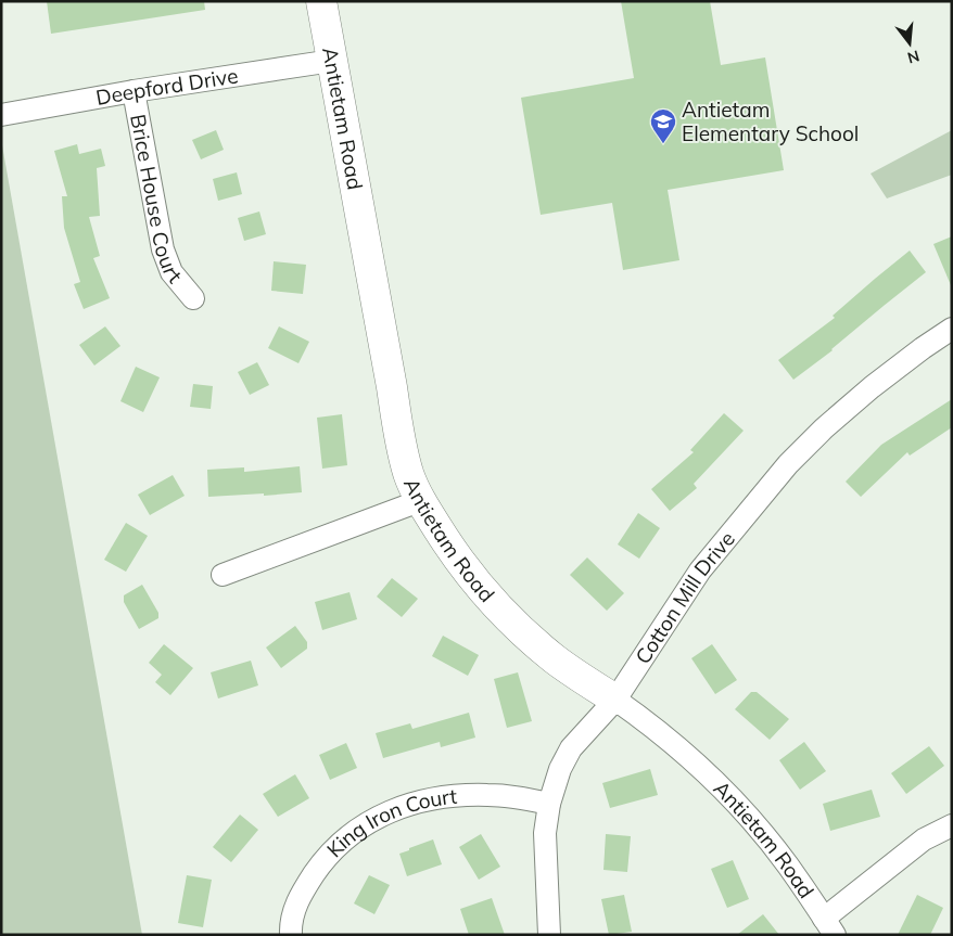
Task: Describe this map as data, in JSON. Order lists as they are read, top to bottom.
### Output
{
  "streets": {
    "street": [
      "Deepford Drive",
      "Antietam Road",
      "Brice House Court",
      "Cotton Mill Drive",
      "King Iron Court"
    ]
  },
  "crossings": [
    ["Deepford Drive", "Antietam Road"],
    ["Deepford Drive", "Brice House Court"],
    ["Antietam Road", "Cotton Mill Drive"],
    ["Cotton Mill Drive", "King Iron Court"]
  ],
  "places": {
    "school or university": ["Antietam Elementary School"]
  },
  "north": "bottom"
}
